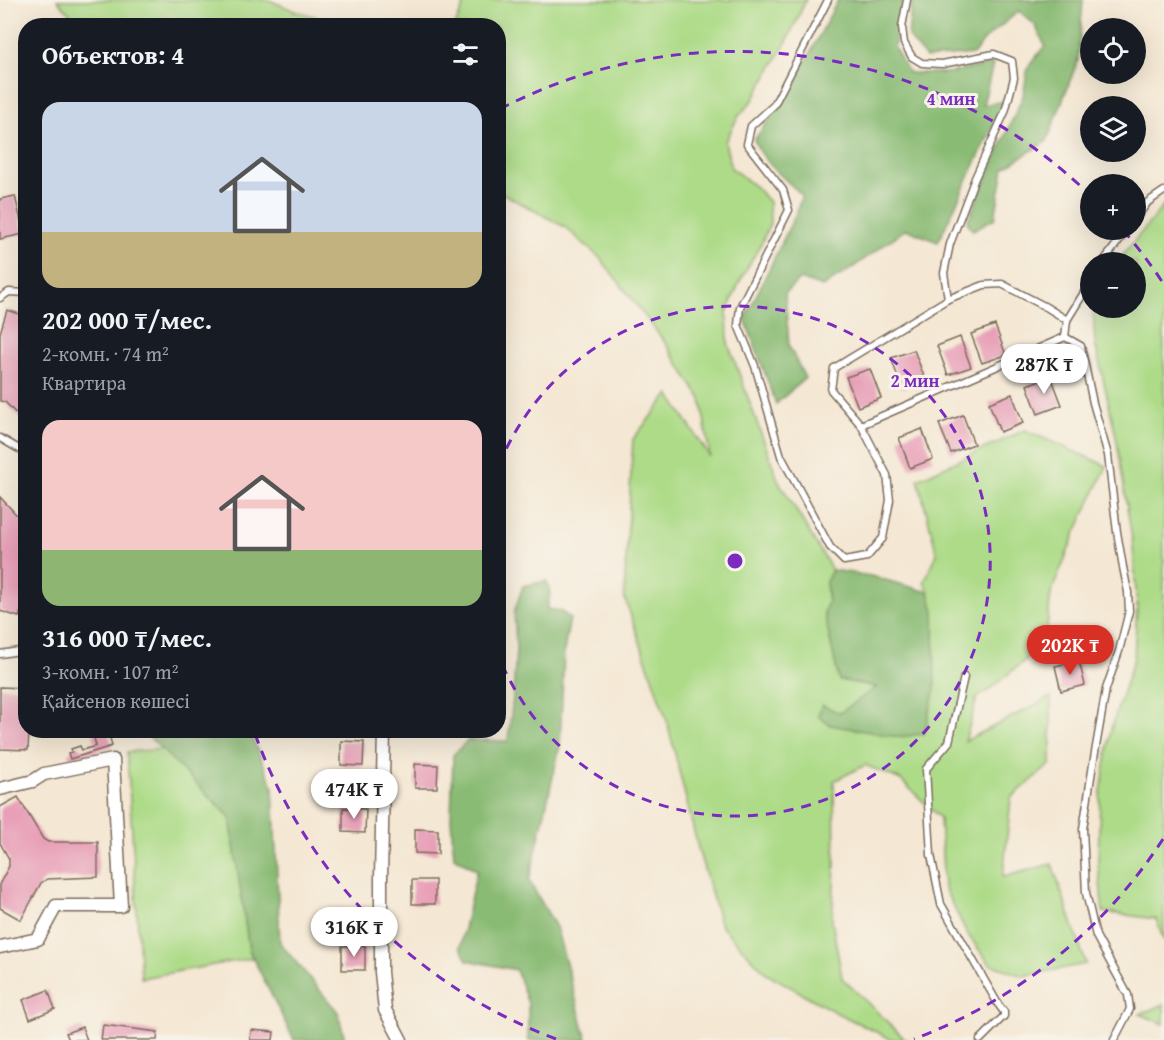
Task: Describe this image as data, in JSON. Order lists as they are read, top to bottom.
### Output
{
  "page": {
    "map_buttons": ["+", "−"],
    "heading": "Объектов: 4",
    "list": [
      {
        "name": "202 000 ₸/мес.",
        "note": "2-комн. · 74 m² · Квартира"
      },
      {
        "name": "316 000 ₸/мес.",
        "note": "3-комн. · 107 m² · Қайсенов көшесі"
      }
    ],
    "price": [
      "287K ₸",
      "202K ₸",
      "474K ₸",
      "316K ₸"
    ]
  },
  "rings": ["4 мин", "2 мин"]
}
